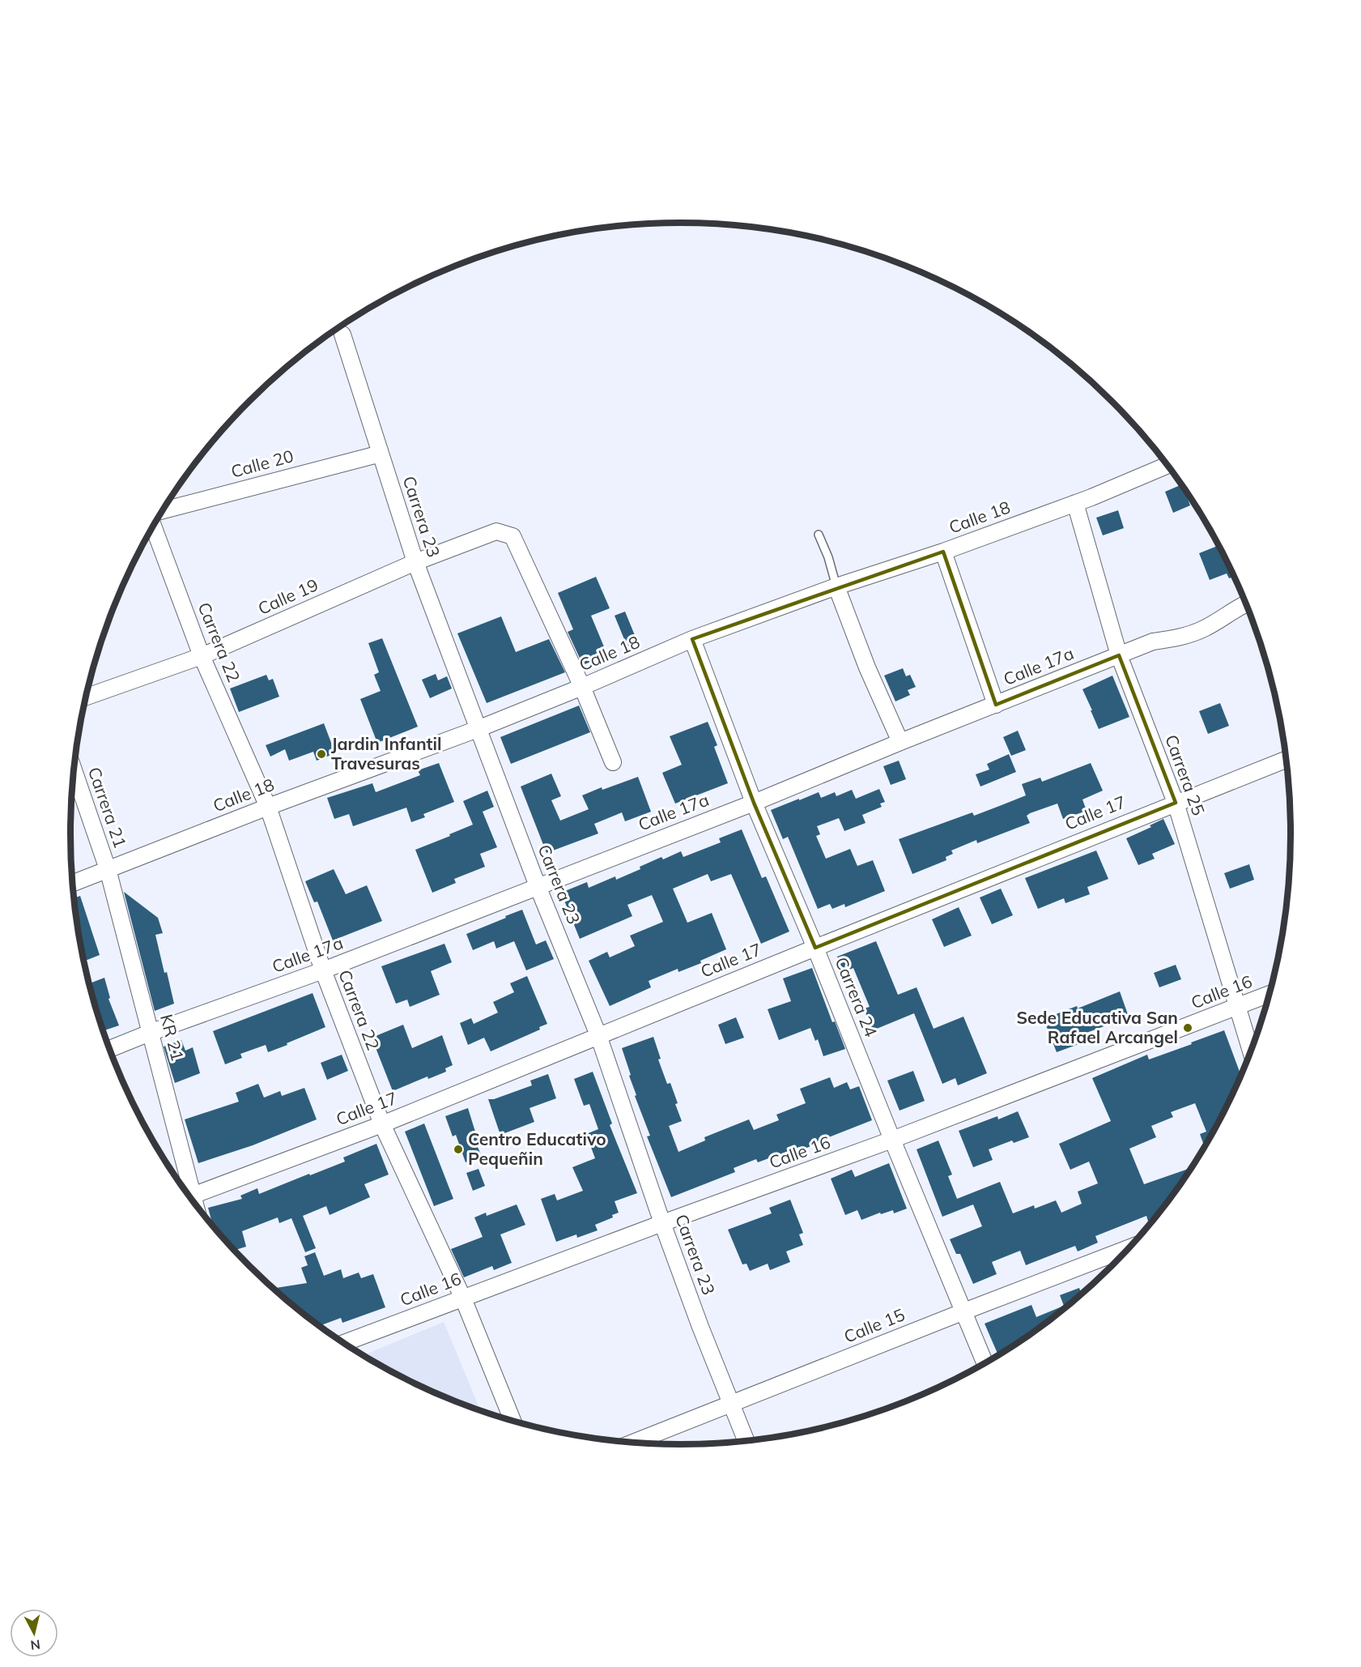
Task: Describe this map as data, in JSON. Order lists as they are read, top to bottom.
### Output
{
  "streets": {
    "street": [
      "Calle 20",
      "Carrera 23",
      "Calle 18",
      "Calle 19",
      "Carrera 22",
      "Calle 17a",
      "Carrera 25",
      "Carrera 21",
      "Calle 17",
      "Calle 16",
      "Carrera 24",
      "KR 21",
      "Calle 15"
    ]
  },
  "crossings": [
    ["Calle 20", "Carrera 23"],
    ["Carrera 23", "Calle 18"],
    ["Carrera 23", "Calle 19"],
    ["Carrera 23", "Calle 17a"],
    ["Carrera 23", "Calle 17"],
    ["Carrera 23", "Calle 16"],
    ["Carrera 23", "Calle 15"],
    ["Calle 18", "Calle 19"],
    ["Calle 18", "Carrera 22"],
    ["Calle 18", "Carrera 25"],
    ["Calle 18", "Carrera 21"],
    ["Calle 18", "Carrera 24"],
    ["Calle 18", "KR 21"],
    ["Calle 19", "Carrera 22"],
    ["Carrera 22", "Calle 17a"],
    ["Carrera 22", "Calle 17"],
    ["Carrera 22", "Calle 16"],
    ["Calle 17a", "Carrera 25"],
    ["Calle 17a", "Carrera 24"],
    ["Calle 17a", "KR 21"],
    ["Carrera 25", "Calle 17"],
    ["Carrera 25", "Calle 16"],
    ["Carrera 21", "KR 21"],
    ["Calle 17", "Carrera 24"],
    ["Calle 16", "Carrera 24"],
    ["Carrera 24", "Calle 15"]
  ],
  "places": ["Jardin Infantil Travesuras", "Sede Educativa San Rafael Arcangel", "Centro Educativo Pequeñin"],
  "north": "bottom"
}
